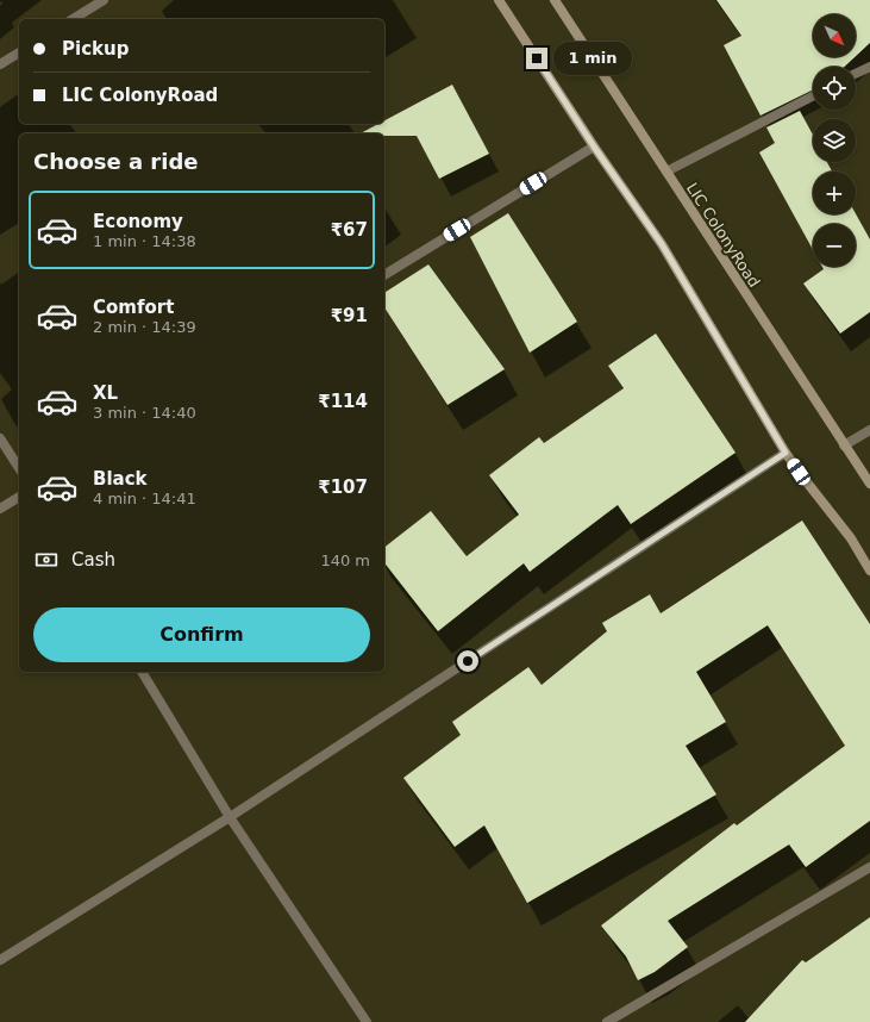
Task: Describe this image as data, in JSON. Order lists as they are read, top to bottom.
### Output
{
  "streets": {
    "main road": ["LIC ColonyRoad"]
  },
  "north": "bottom right",
  "page": {
    "map_buttons": ["+", "−"],
    "banner": ["Pickup", "LIC ColonyRoad"],
    "bubble": "1 min",
    "heading": "Choose a ride",
    "list": [
      {
        "name": "Economy",
        "note": "1 min · 14:38",
        "value": "₹67"
      },
      {
        "name": "Comfort",
        "note": "2 min · 14:39",
        "value": "₹91"
      },
      {
        "name": "XL",
        "note": "3 min · 14:40",
        "value": "₹114"
      },
      {
        "name": "Black",
        "note": "4 min · 14:41",
        "value": "₹107"
      }
    ],
    "pay": ["Cash", "140 m"],
    "buttons": "Confirm"
  }
}
